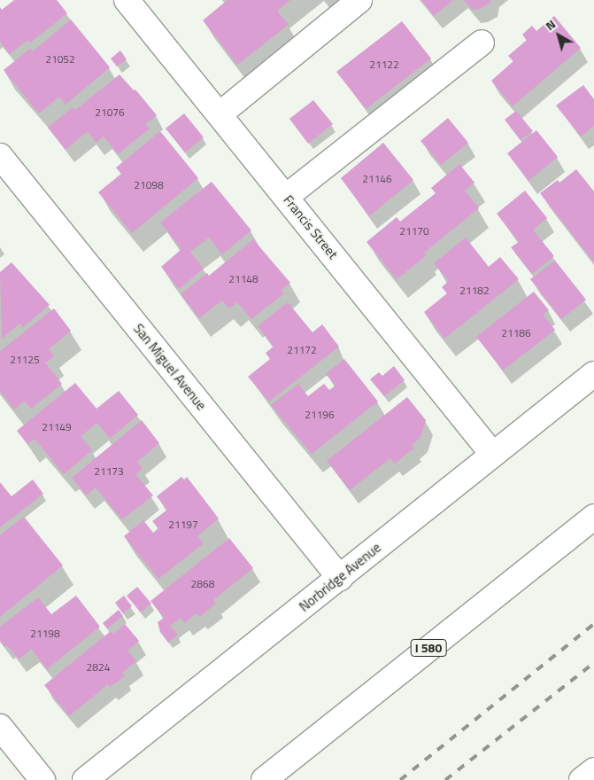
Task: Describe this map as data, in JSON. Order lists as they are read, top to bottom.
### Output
{
  "streets": {
    "main road": [
      "Francis Street",
      "San Miguel Avenue",
      "Norbridge Avenue",
      "I 580"
    ]
  },
  "crossings": [
    ["Francis Street", "Norbridge Avenue"],
    ["San Miguel Avenue", "Norbridge Avenue"]
  ],
  "house_numbers": [
    "21052",
    "21122",
    "21076",
    "21146",
    "21098",
    "21170",
    "21148",
    "21182",
    "21186",
    "21172",
    "21125",
    "21196",
    "21149",
    "21173",
    "21197",
    "2868",
    "21198",
    "2824"
  ],
  "north": "top left"
}
